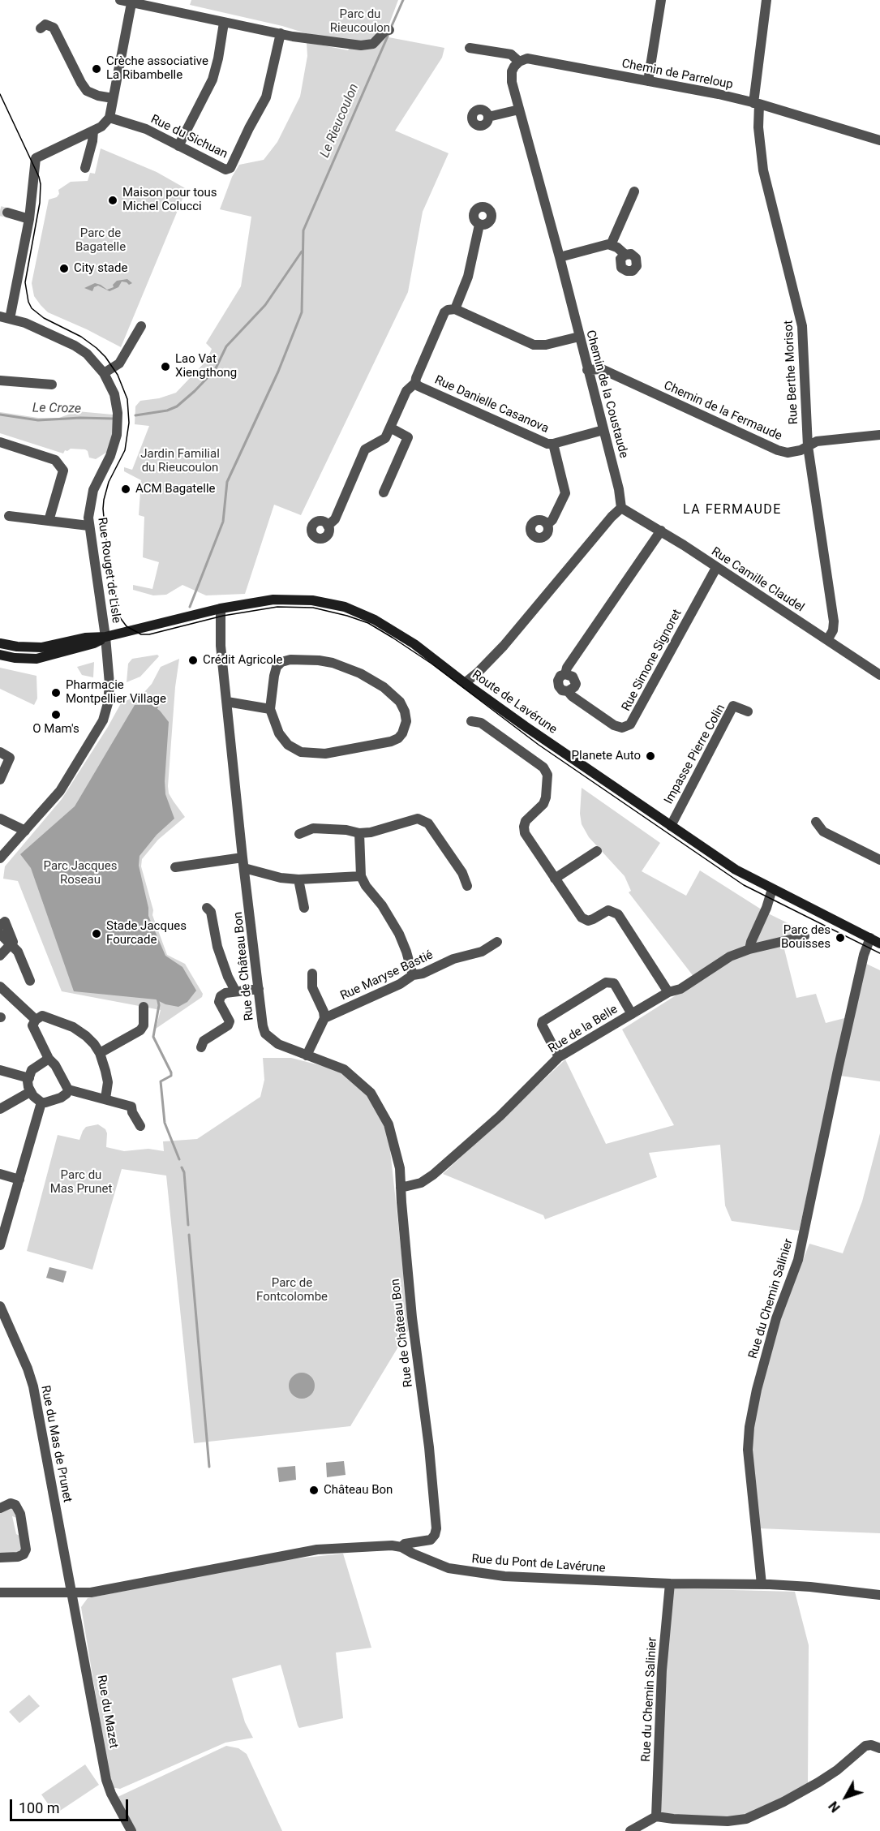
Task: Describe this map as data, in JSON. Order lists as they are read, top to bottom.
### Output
{
  "streets": {
    "main road": ["Route de Lavérune"],
    "street": [
      "Chemin de Parreloup",
      "Rue du Sichuan",
      "Rue Berthe Morisot",
      "Chemin de la Coustaude",
      "Rue Danielle Casanova",
      "Chemin de la Fermaude",
      "Rue Rouget de Lisle",
      "Rue Camille Claudel",
      "Rue Simone Signoret",
      "Impasse Pierre Colin",
      "Rue de Château Bon",
      "Rue Maryse Bastié",
      "Rue de la Belle",
      "Rue du Chemin Salinier",
      "Rue du Mas de Prunet",
      "Rue du Pont de Lavérune",
      "Rue du Mazet"
    ]
  },
  "crossings": [
    ["Chemin de Parreloup", "Rue Berthe Morisot"],
    ["Chemin de Parreloup", "Chemin de la Coustaude"],
    ["Rue Berthe Morisot", "Chemin de la Fermaude"],
    ["Rue Berthe Morisot", "Rue Camille Claudel"],
    ["Chemin de la Coustaude", "Rue Danielle Casanova"],
    ["Chemin de la Coustaude", "Chemin de la Fermaude"],
    ["Chemin de la Coustaude", "Rue Camille Claudel"],
    ["Rue Rouget de Lisle", "Route de Lavérune"],
    ["Rue Camille Claudel", "Rue Simone Signoret"],
    ["Route de Lavérune", "Impasse Pierre Colin"],
    ["Route de Lavérune", "Rue de Château Bon"],
    ["Route de Lavérune", "Rue du Chemin Salinier"],
    ["Rue de Château Bon", "Rue de la Belle"],
    ["Rue de Château Bon", "Rue du Pont de Lavérune"],
    ["Rue du Chemin Salinier", "Rue du Pont de Lavérune"],
    ["Rue du Mas de Prunet", "Rue du Pont de Lavérune"],
    ["Rue du Mas de Prunet", "Rue du Mazet"],
    ["Rue du Pont de Lavérune", "Rue du Mazet"]
  ],
  "districts": ["LA FERMAUDE"],
  "water": ["Le Rieucoulon", "Le Croze"],
  "parks": [
    "Parc du Rieucoulon",
    "Parc de Bagatelle",
    "Jardin Familial du Rieucoulon",
    "Parc Jacques Roseau",
    "Parc du Mas Prunet",
    "Parc de Fontcolombe"
  ],
  "places": [
    "Crèche associative La Ribambelle",
    "Maison pour tous Michel Colucci",
    "City stade",
    "Lao Vat Xiengthong",
    "ACM Bagatelle",
    "Crédit Agricole",
    "Pharmacie Montpellier Village",
    "O Mam's",
    "Planete Auto",
    "Stade Jacques Fourcade",
    "Parc des Bouisses",
    "Château Bon"
  ],
  "scale_bar": "100 m",
  "north": "bottom left"
}
